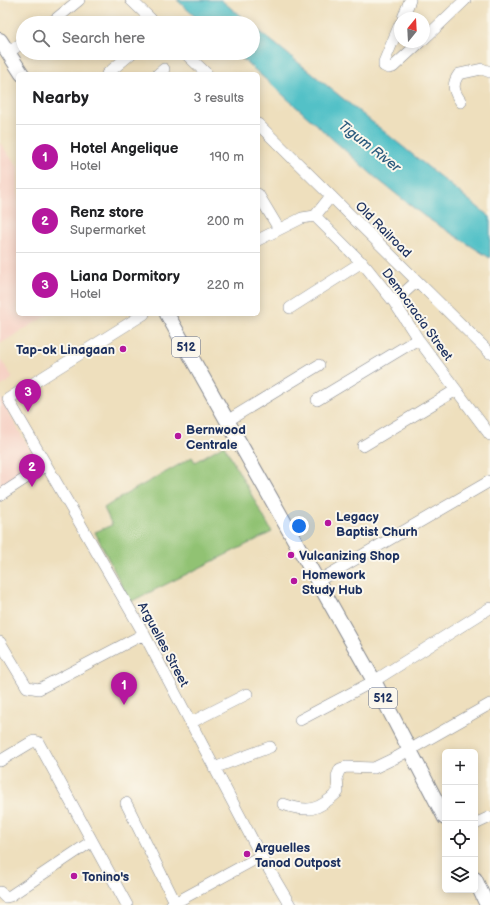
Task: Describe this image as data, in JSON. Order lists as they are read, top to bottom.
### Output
{
  "streets": {
    "main road": ["512"],
    "street": ["Old Railroad", "Democracia Street", "Arguelles Street"]
  },
  "water": ["Tigum River"],
  "places": [
    "Tap-ok Linagaan",
    "Bernwood Centrale",
    "Legacy Baptist Churh",
    "Vulcanizing Shop",
    "Homework Study Hub",
    "Arguelles Tanod Outpost",
    "Tonino's"
  ],
  "north": "top",
  "page": {
    "search": "Search here",
    "heading": ["Nearby", "3 results"],
    "list": [
      {
        "mark": "1",
        "name": "Hotel Angelique",
        "note": "Hotel",
        "value": "190 m"
      },
      {
        "mark": "2",
        "name": "Renz store",
        "note": "Supermarket",
        "value": "200 m"
      },
      {
        "mark": "3",
        "name": "Liana Dormitory",
        "note": "Hotel",
        "value": "220 m"
      }
    ],
    "pins": ["3", "2", "1"],
    "map_buttons": ["+", "−"]
  }
}
